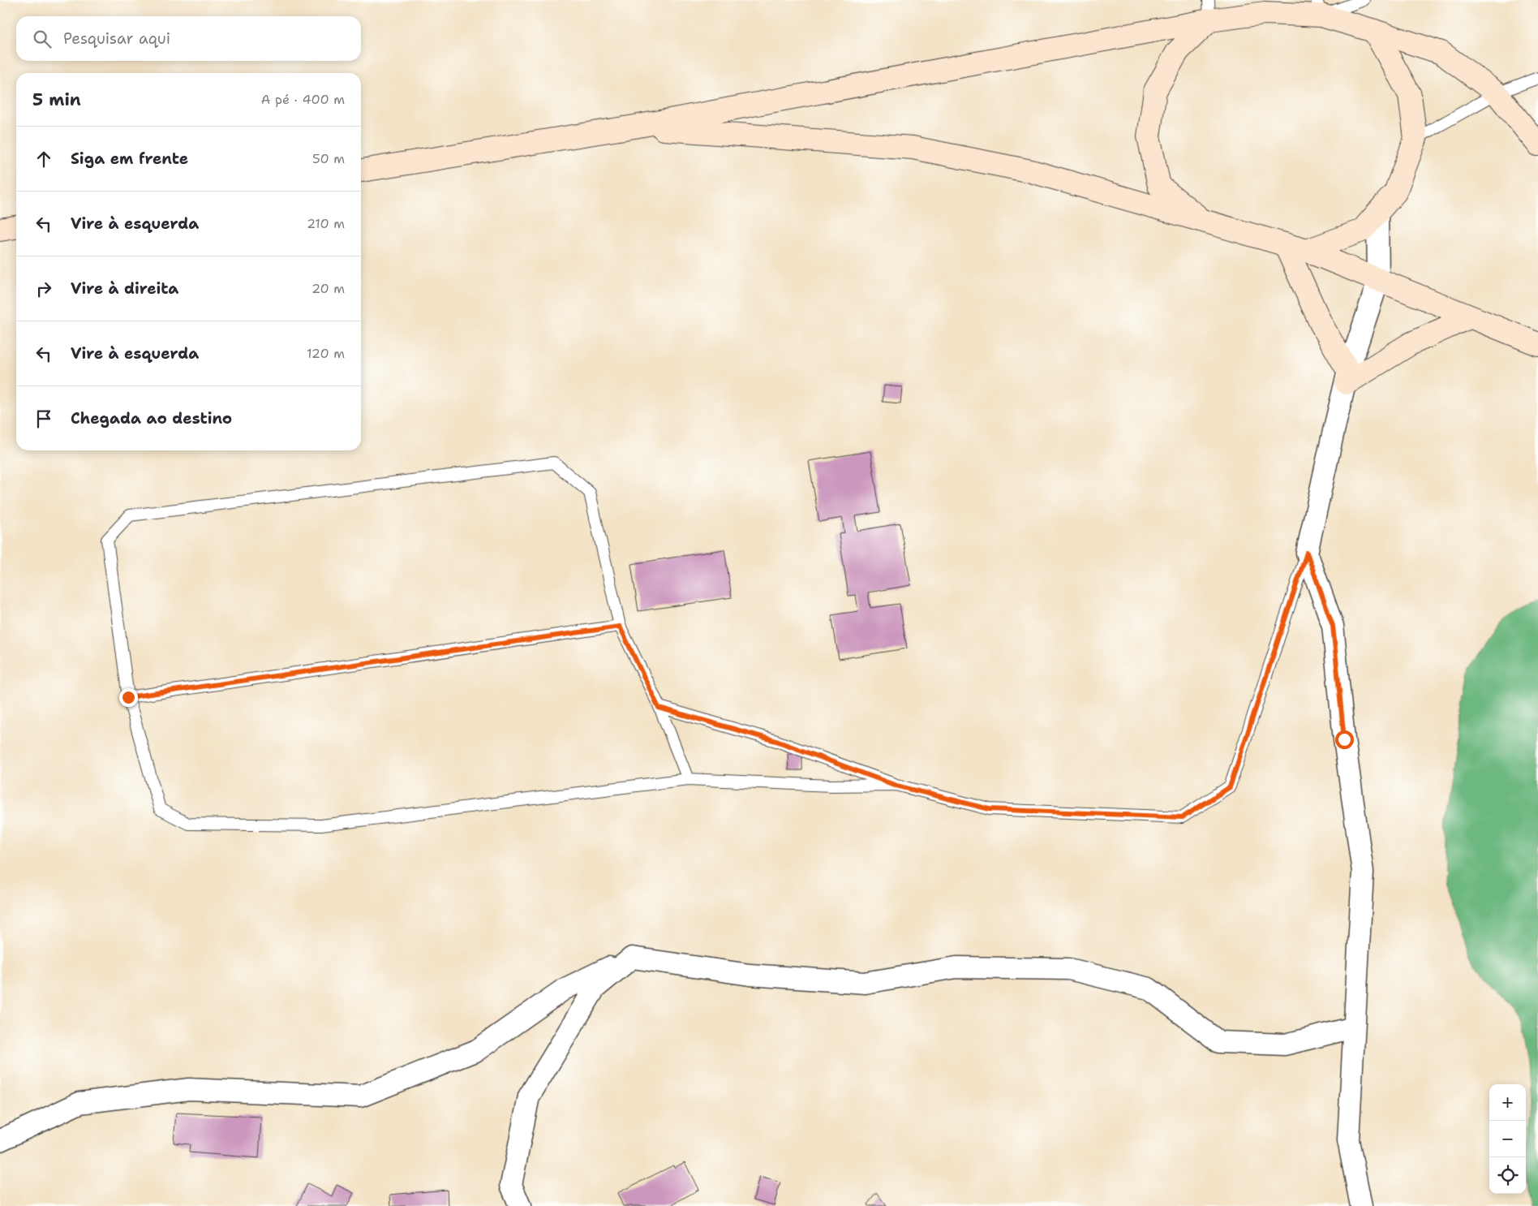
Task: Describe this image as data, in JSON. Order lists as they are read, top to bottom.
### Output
{
  "page": {
    "search": "Pesquisar aqui",
    "heading": ["5 min", "A pé · 400 m"],
    "list": [
      ["Siga em frente", "50 m"],
      ["Vire à esquerda", "210 m"],
      ["Vire à direita", "20 m"],
      ["Vire à esquerda", "120 m"],
      "Chegada ao destino"
    ],
    "map_buttons": ["+", "−"]
  }
}
